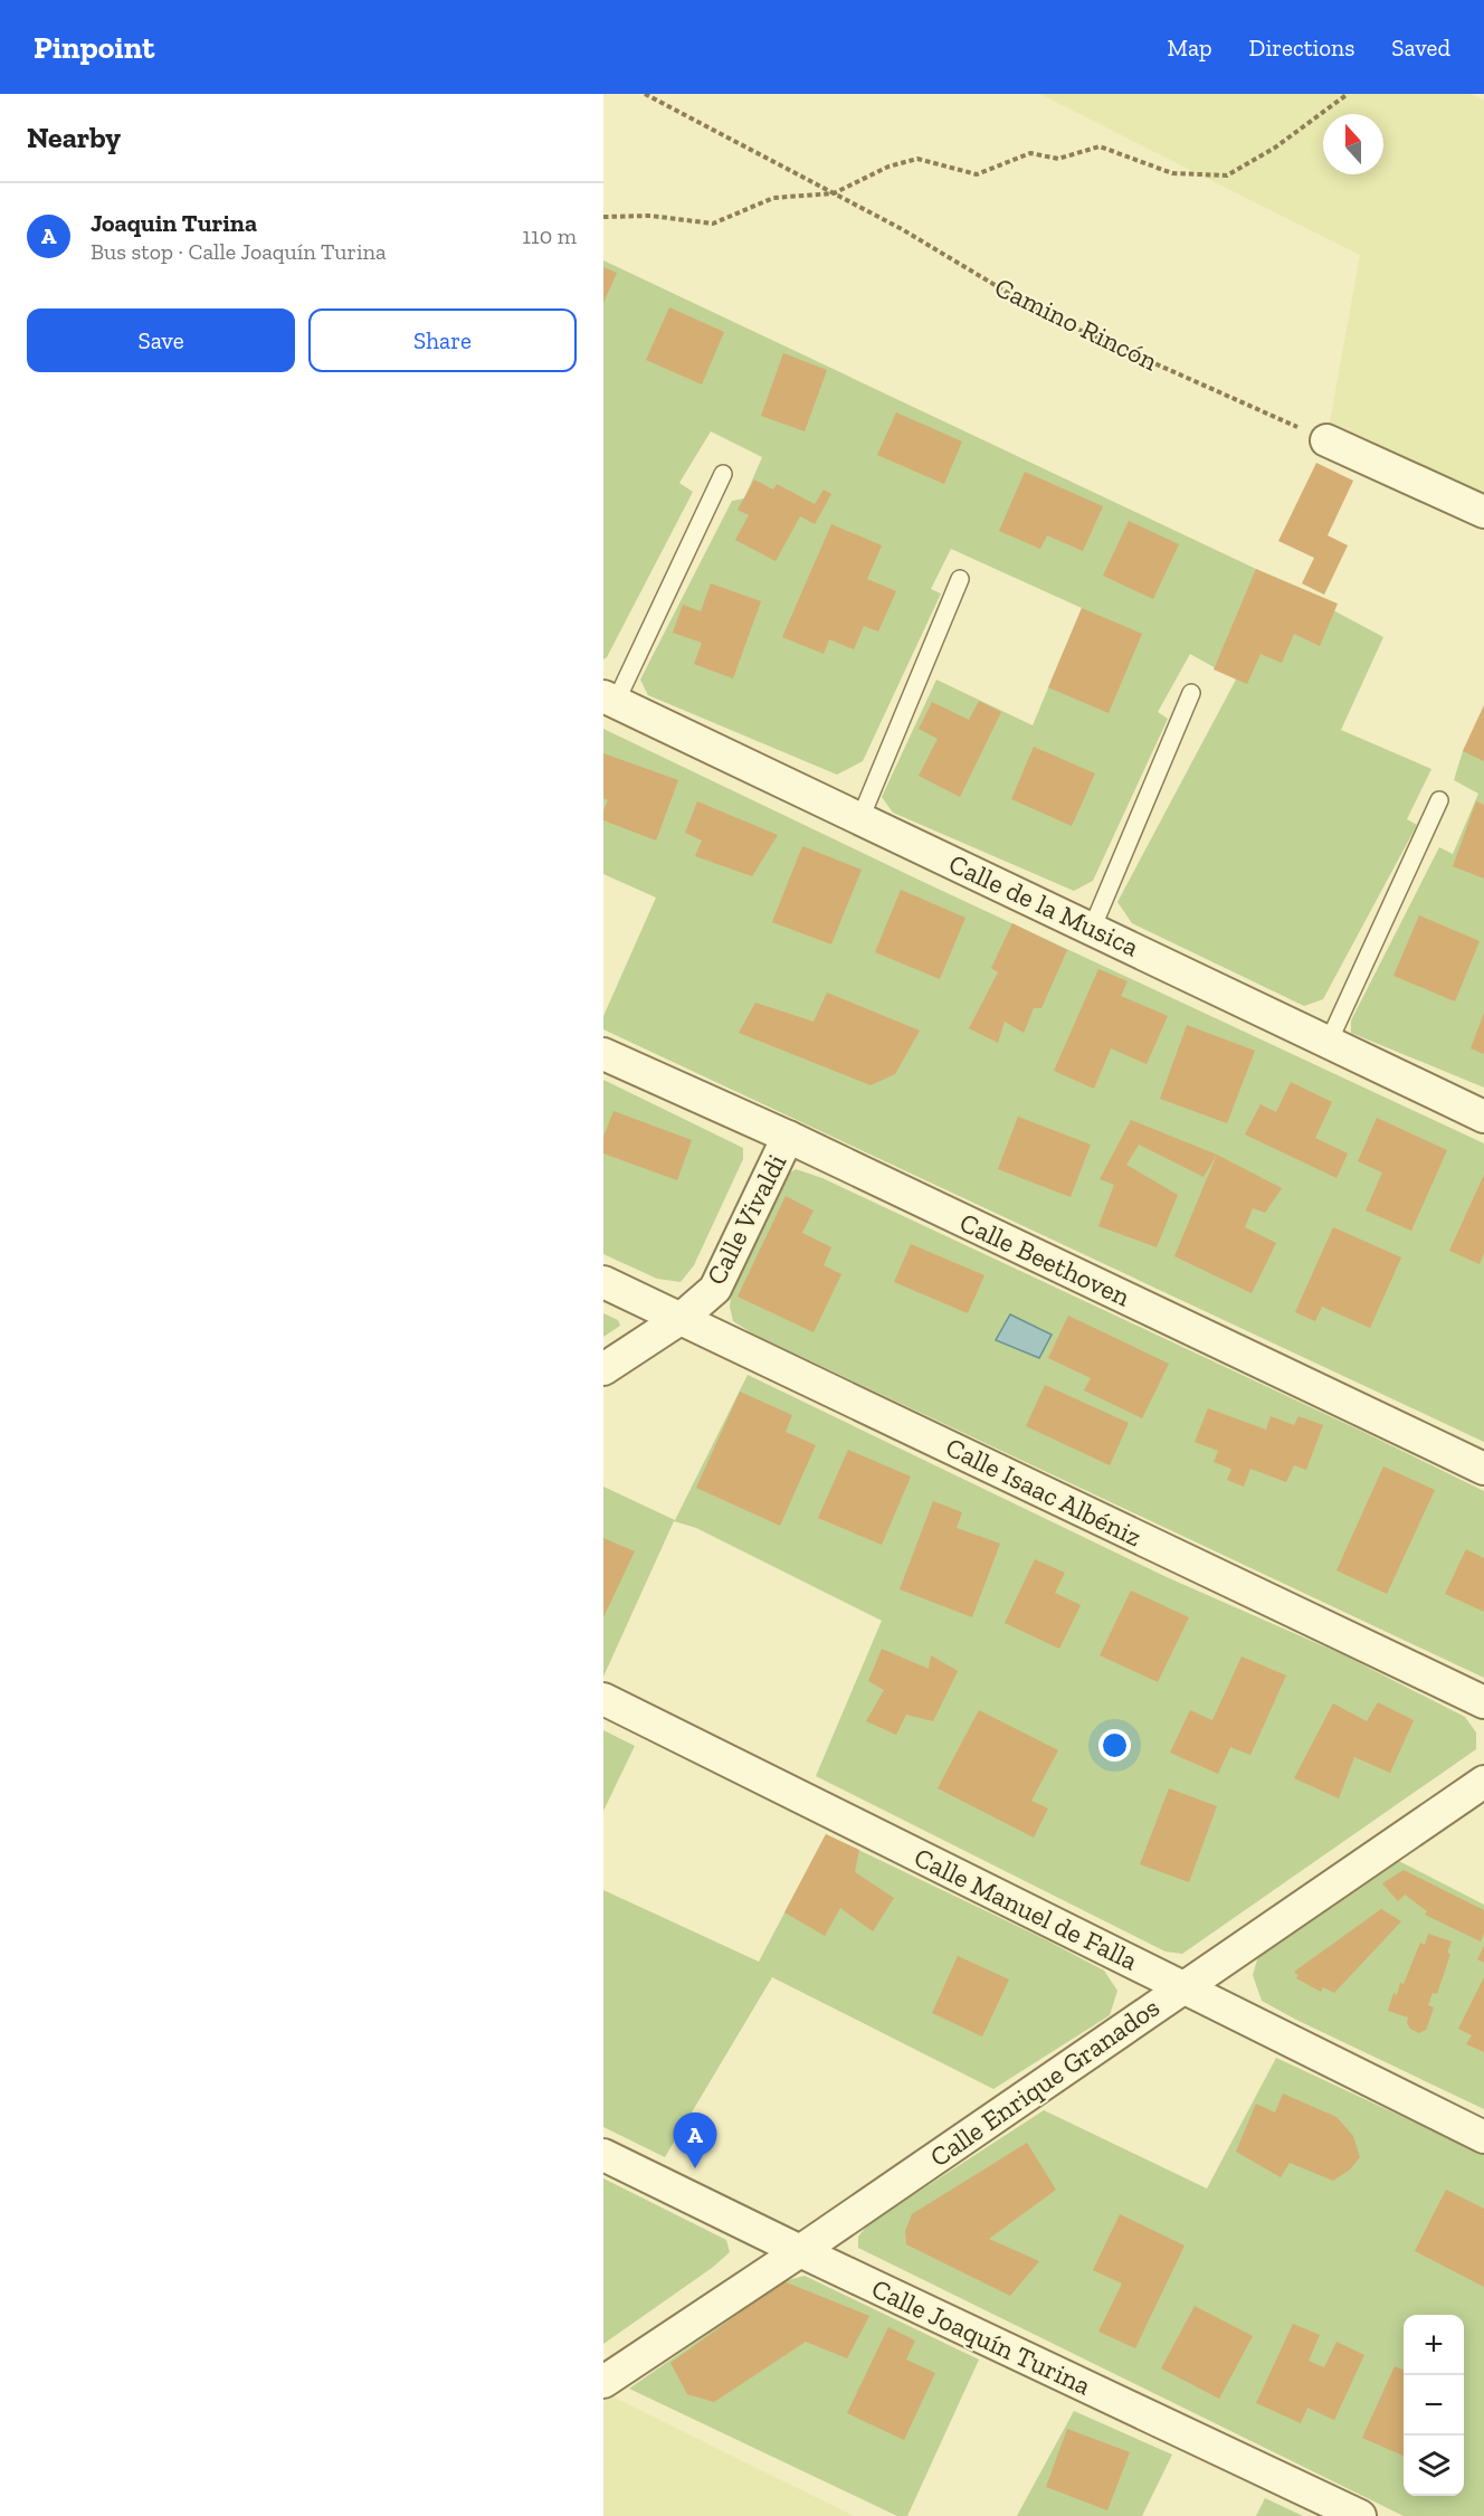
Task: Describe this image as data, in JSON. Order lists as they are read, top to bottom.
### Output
{
  "streets": {
    "street": [
      "Calle de la Musica",
      "Calle Vivaldi",
      "Calle Beethoven",
      "Calle Isaac Albéniz",
      "Calle Manuel de Falla",
      "Calle Enrique Granados",
      "Calle Joaquín Turina"
    ],
    "path": ["Camino Rincón"]
  },
  "crossings": [
    ["Calle Vivaldi", "Calle Beethoven"],
    ["Calle Vivaldi", "Calle Isaac Albéniz"],
    ["Calle Manuel de Falla", "Calle Enrique Granados"],
    ["Calle Enrique Granados", "Calle Joaquín Turina"]
  ],
  "north": "top",
  "page": {
    "header": "Pinpoint",
    "nav": ["Map", "Directions", "Saved"],
    "heading": "Nearby",
    "list": [
      {
        "mark": "A",
        "name": "Joaquin Turina",
        "note": "Bus stop · Calle Joaquín Turina",
        "value": "110 m"
      }
    ],
    "buttons": ["Save", "Share"],
    "pins": "A",
    "map_buttons": ["+", "−"]
  }
}
